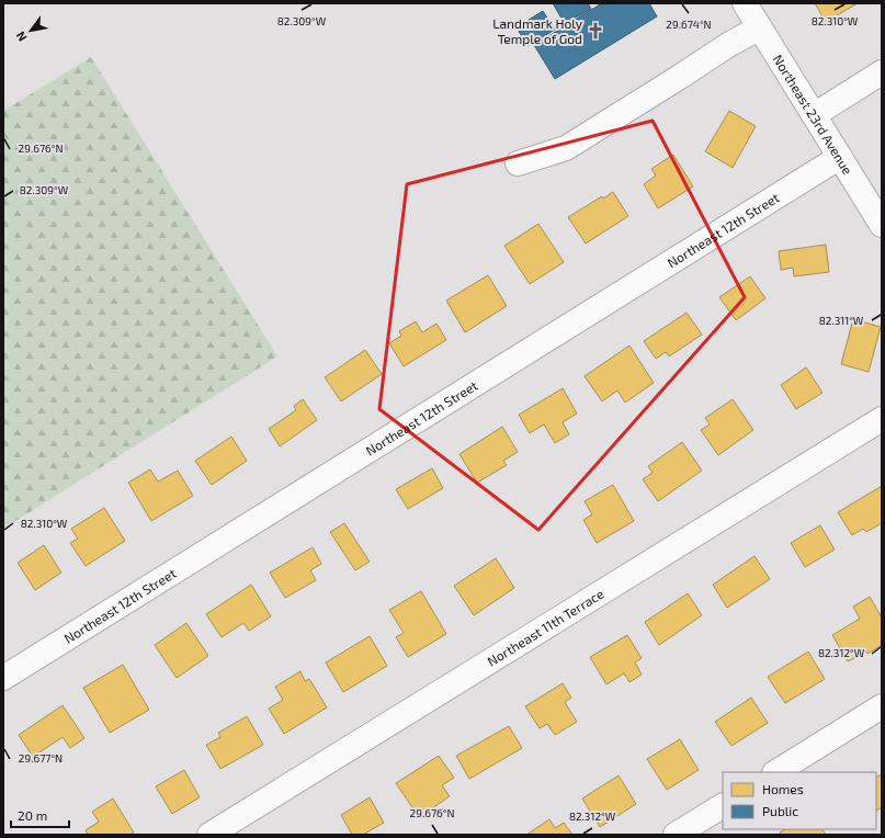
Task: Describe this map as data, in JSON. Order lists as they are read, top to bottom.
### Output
{
  "streets": {
    "street": ["Northeast 23rd Avenue", "Northeast 12th Street", "Northeast 11th Terrace"]
  },
  "crossings": [
    ["Northeast 23rd Avenue", "Northeast 12th Street"]
  ],
  "places": {
    "church": ["Landmark Holy Temple of God"]
  },
  "legend": ["Homes", "Public"],
  "scale_bar": "20 m",
  "north": "bottom left",
  "coordinates": [
    "82.309°W",
    "82.310°W",
    "29.674°N",
    "29.676°N",
    "82.311°W",
    "82.312°W",
    "29.677°N"
  ]
}
